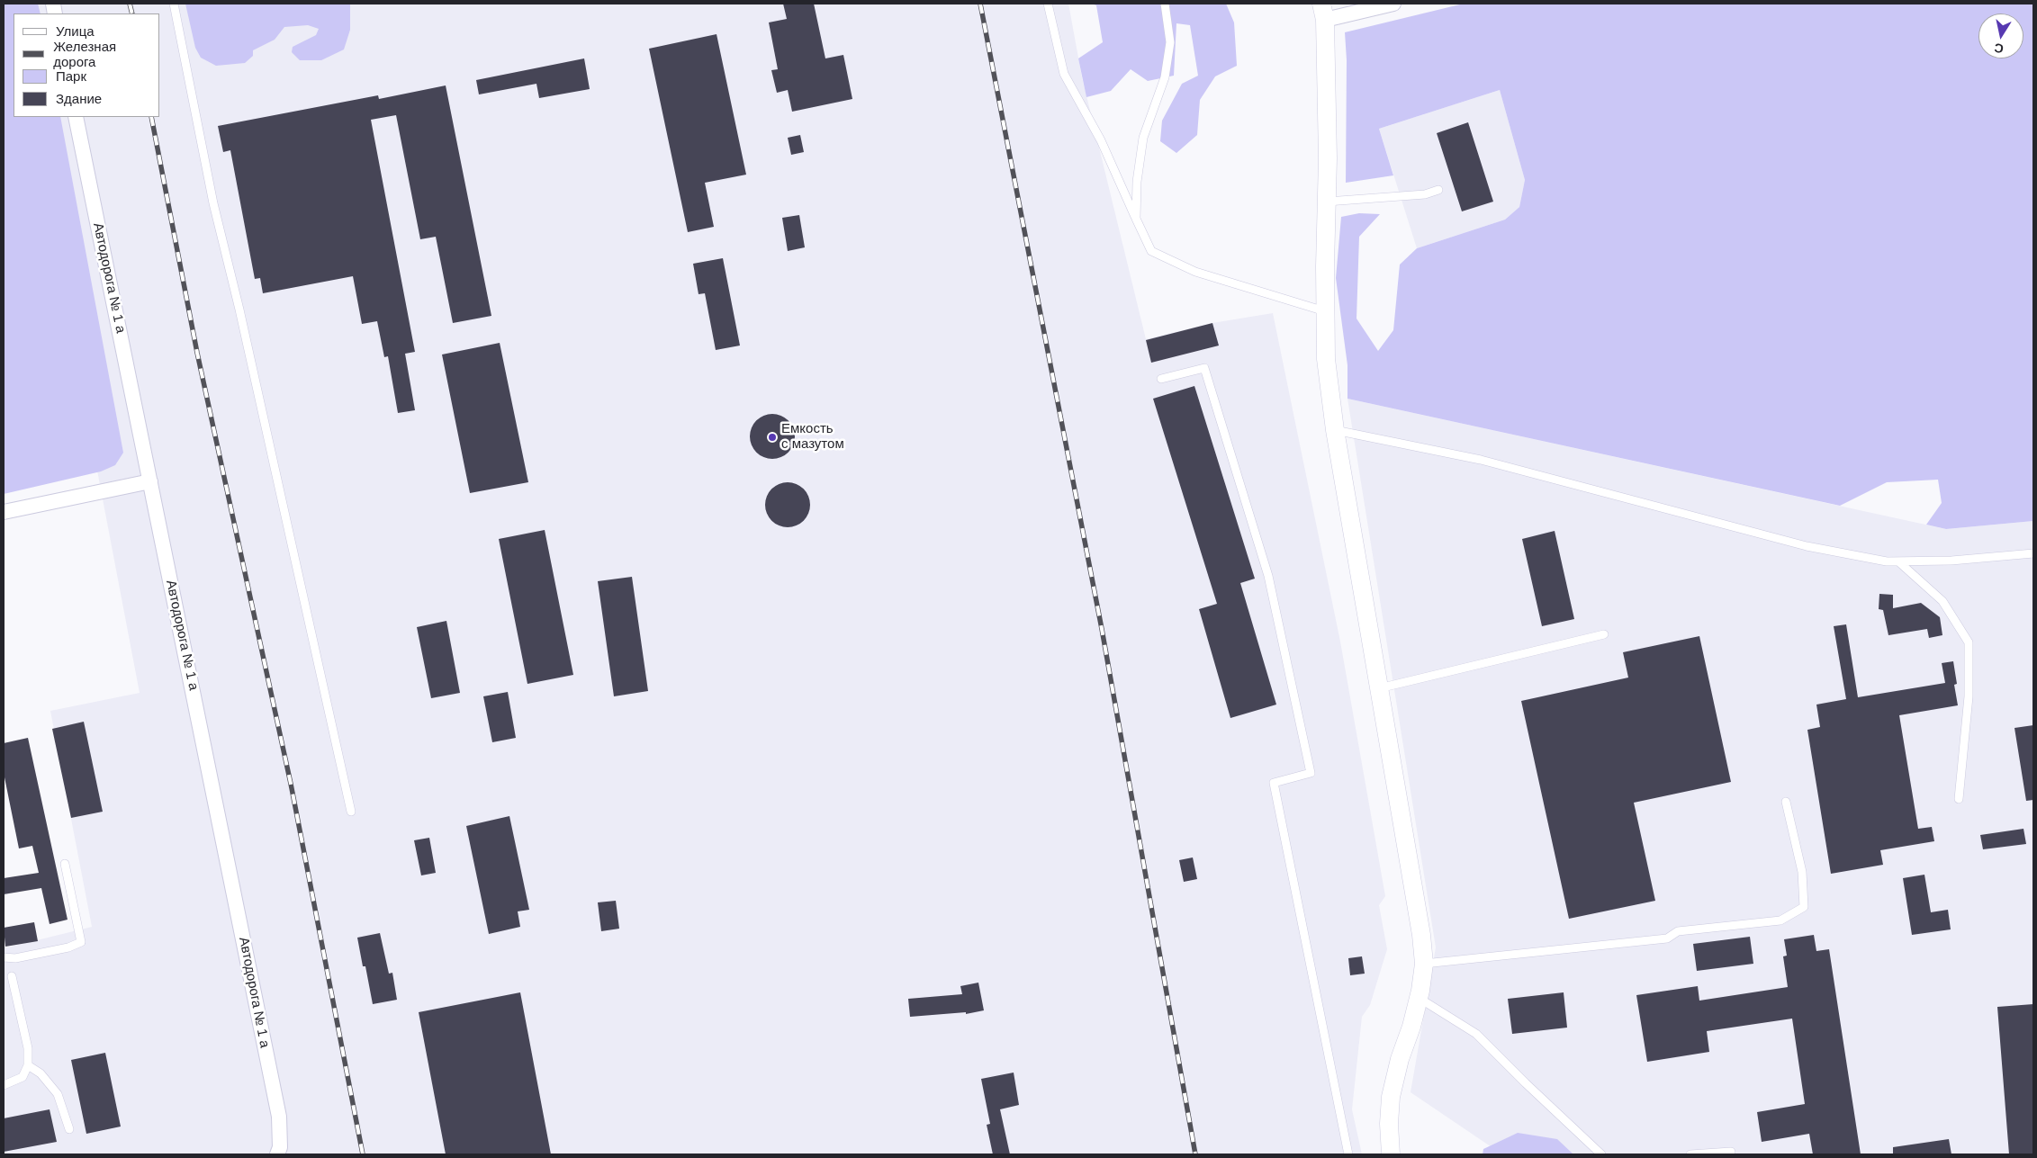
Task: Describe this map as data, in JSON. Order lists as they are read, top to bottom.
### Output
{
  "streets": {
    "street": ["Автодорога № 1 а"]
  },
  "places": ["Емкость с мазутом"],
  "legend": [
    "Улица",
    "Железная дорога",
    "Парк",
    "Здание"
  ],
  "north": "bottom"
}
